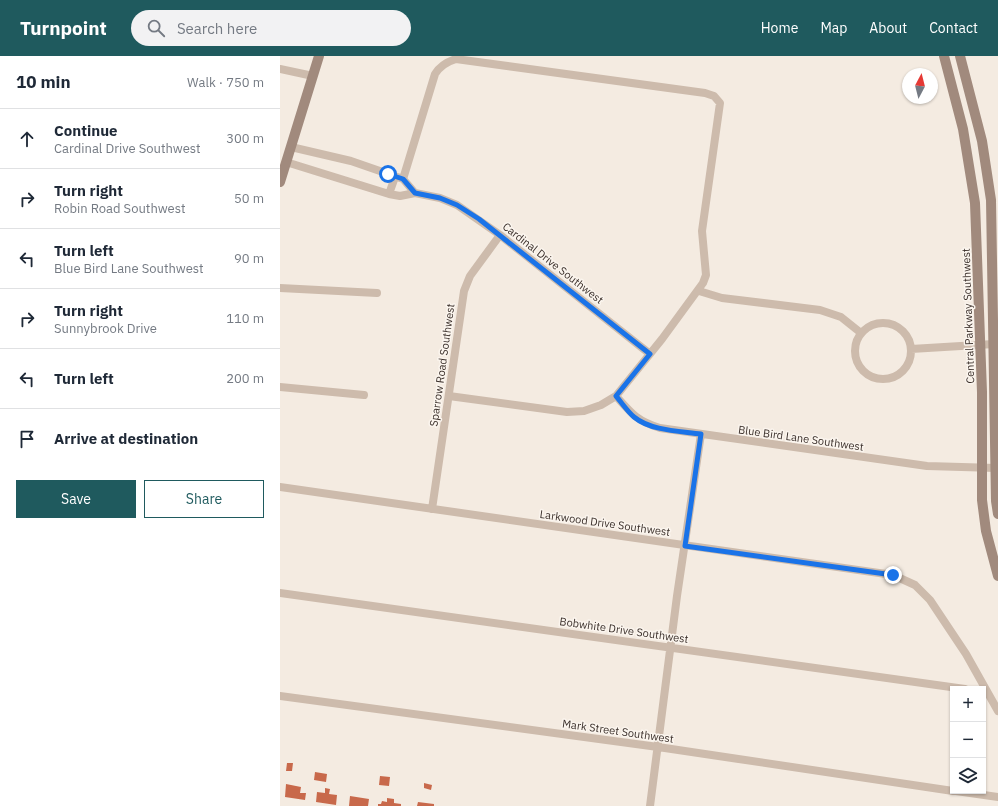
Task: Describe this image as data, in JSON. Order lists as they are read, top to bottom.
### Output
{
  "streets": {
    "street": [
      "Cardinal Drive Southwest",
      "Central Parkway Southwest",
      "Sparrow Road Southwest",
      "Blue Bird Lane Southwest",
      "Larkwood Drive Southwest",
      "Bobwhite Drive Southwest",
      "Mark Street Southwest"
    ]
  },
  "crossings": [
    ["Cardinal Drive Southwest", "Sparrow Road Southwest"],
    ["Central Parkway Southwest", "Blue Bird Lane Southwest"],
    ["Sparrow Road Southwest", "Larkwood Drive Southwest"]
  ],
  "north": "top",
  "page": {
    "header": "Turnpoint",
    "search": "Search here",
    "nav": [
      "Home",
      "Map",
      "About",
      "Contact"
    ],
    "heading": ["10 min", "Walk · 750 m"],
    "list": [
      ["Continue", "Cardinal Drive Southwest", "300 m"],
      ["Turn right", "Robin Road Southwest", "50 m"],
      ["Turn left", "Blue Bird Lane Southwest", "90 m"],
      ["Turn right", "Sunnybrook Drive", "110 m"],
      ["Turn left", "200 m"],
      "Arrive at destination"
    ],
    "buttons": ["Save", "Share"],
    "map_buttons": ["+", "−"]
  }
}
